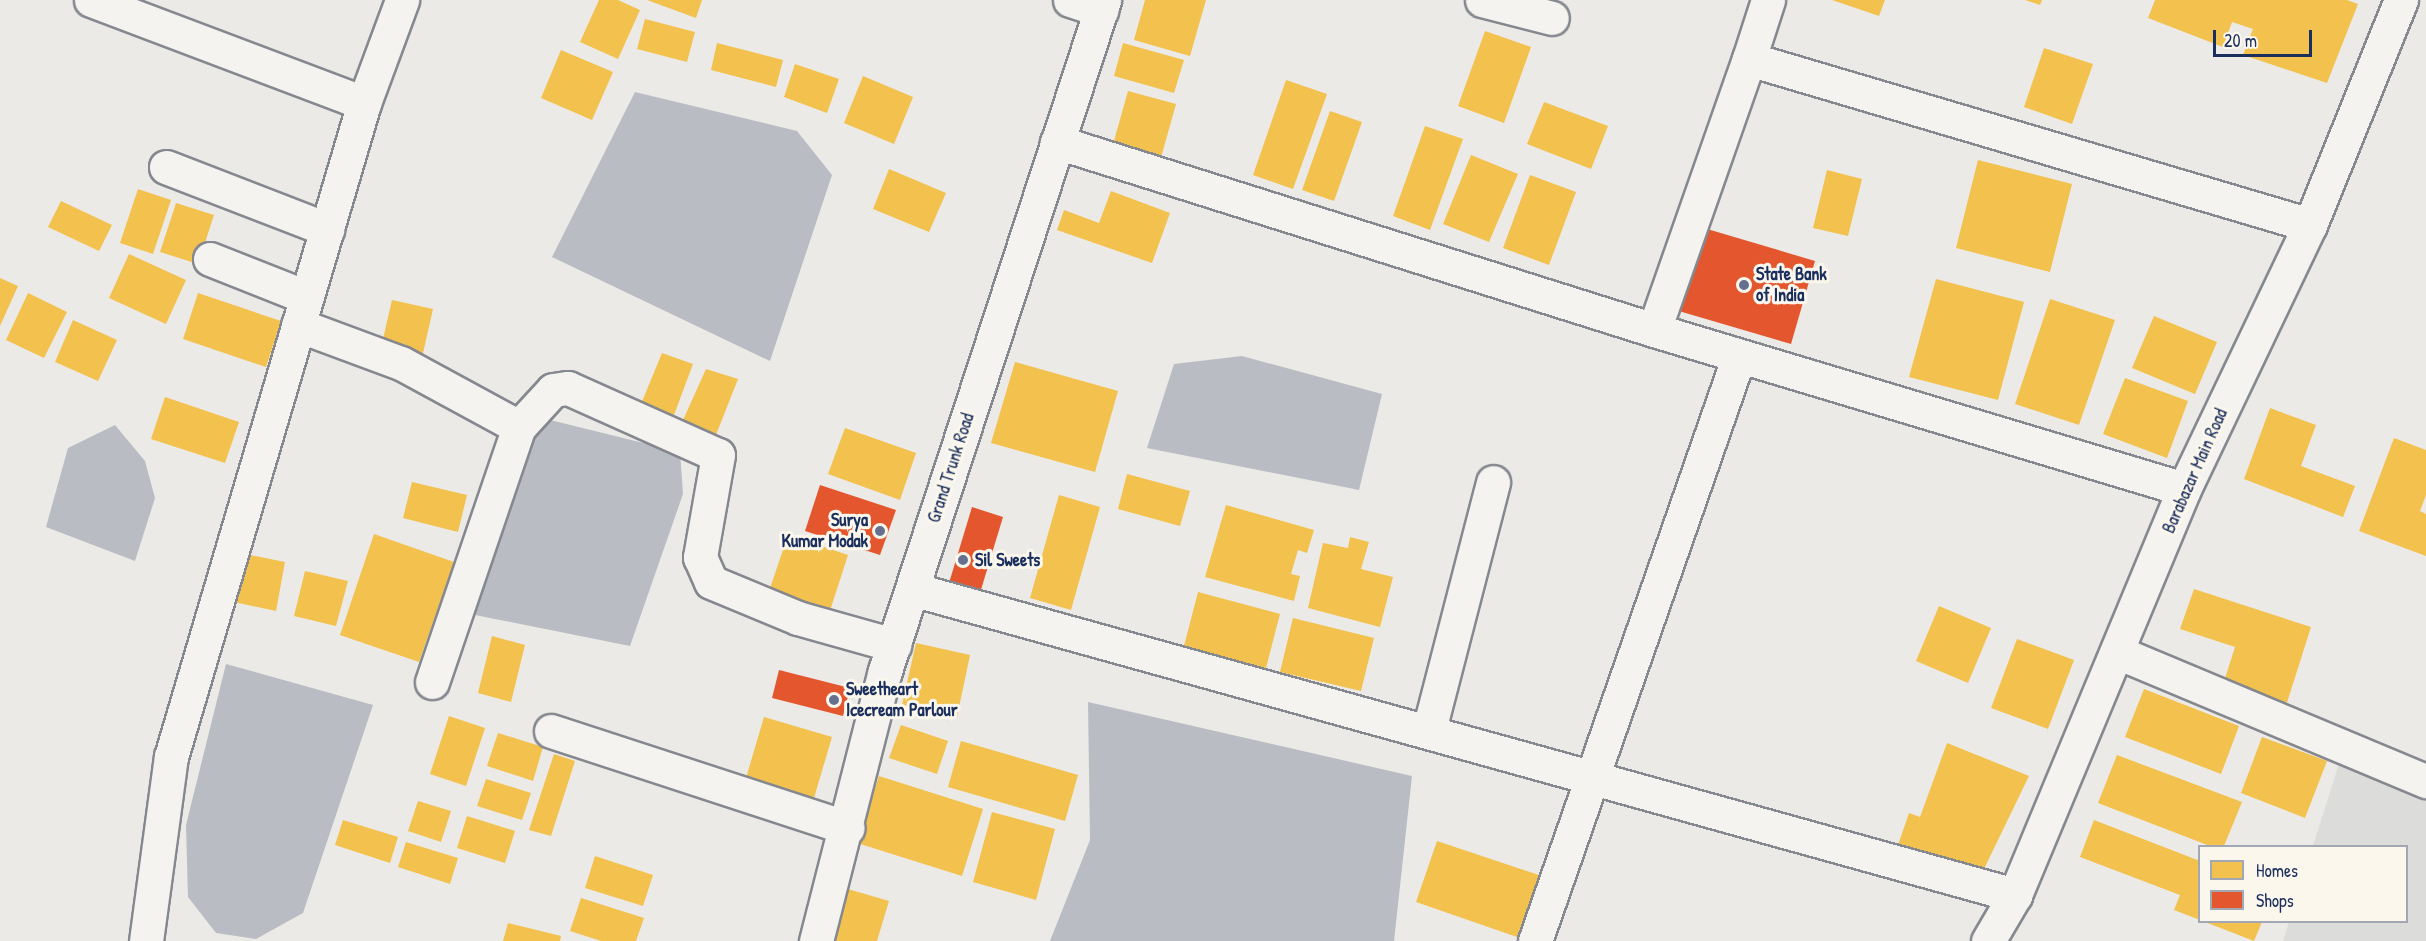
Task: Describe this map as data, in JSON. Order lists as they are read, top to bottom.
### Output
{
  "streets": {
    "street": ["Grand Trunk Road", "Barabazar Main Road"]
  },
  "places": [
    "State Bank of India",
    "Surya Kumar Modak",
    "Sil Sweets",
    "Sweetheart Icecream Parlour"
  ],
  "legend": ["Homes", "Shops"],
  "scale_bar": "20 m"
}
